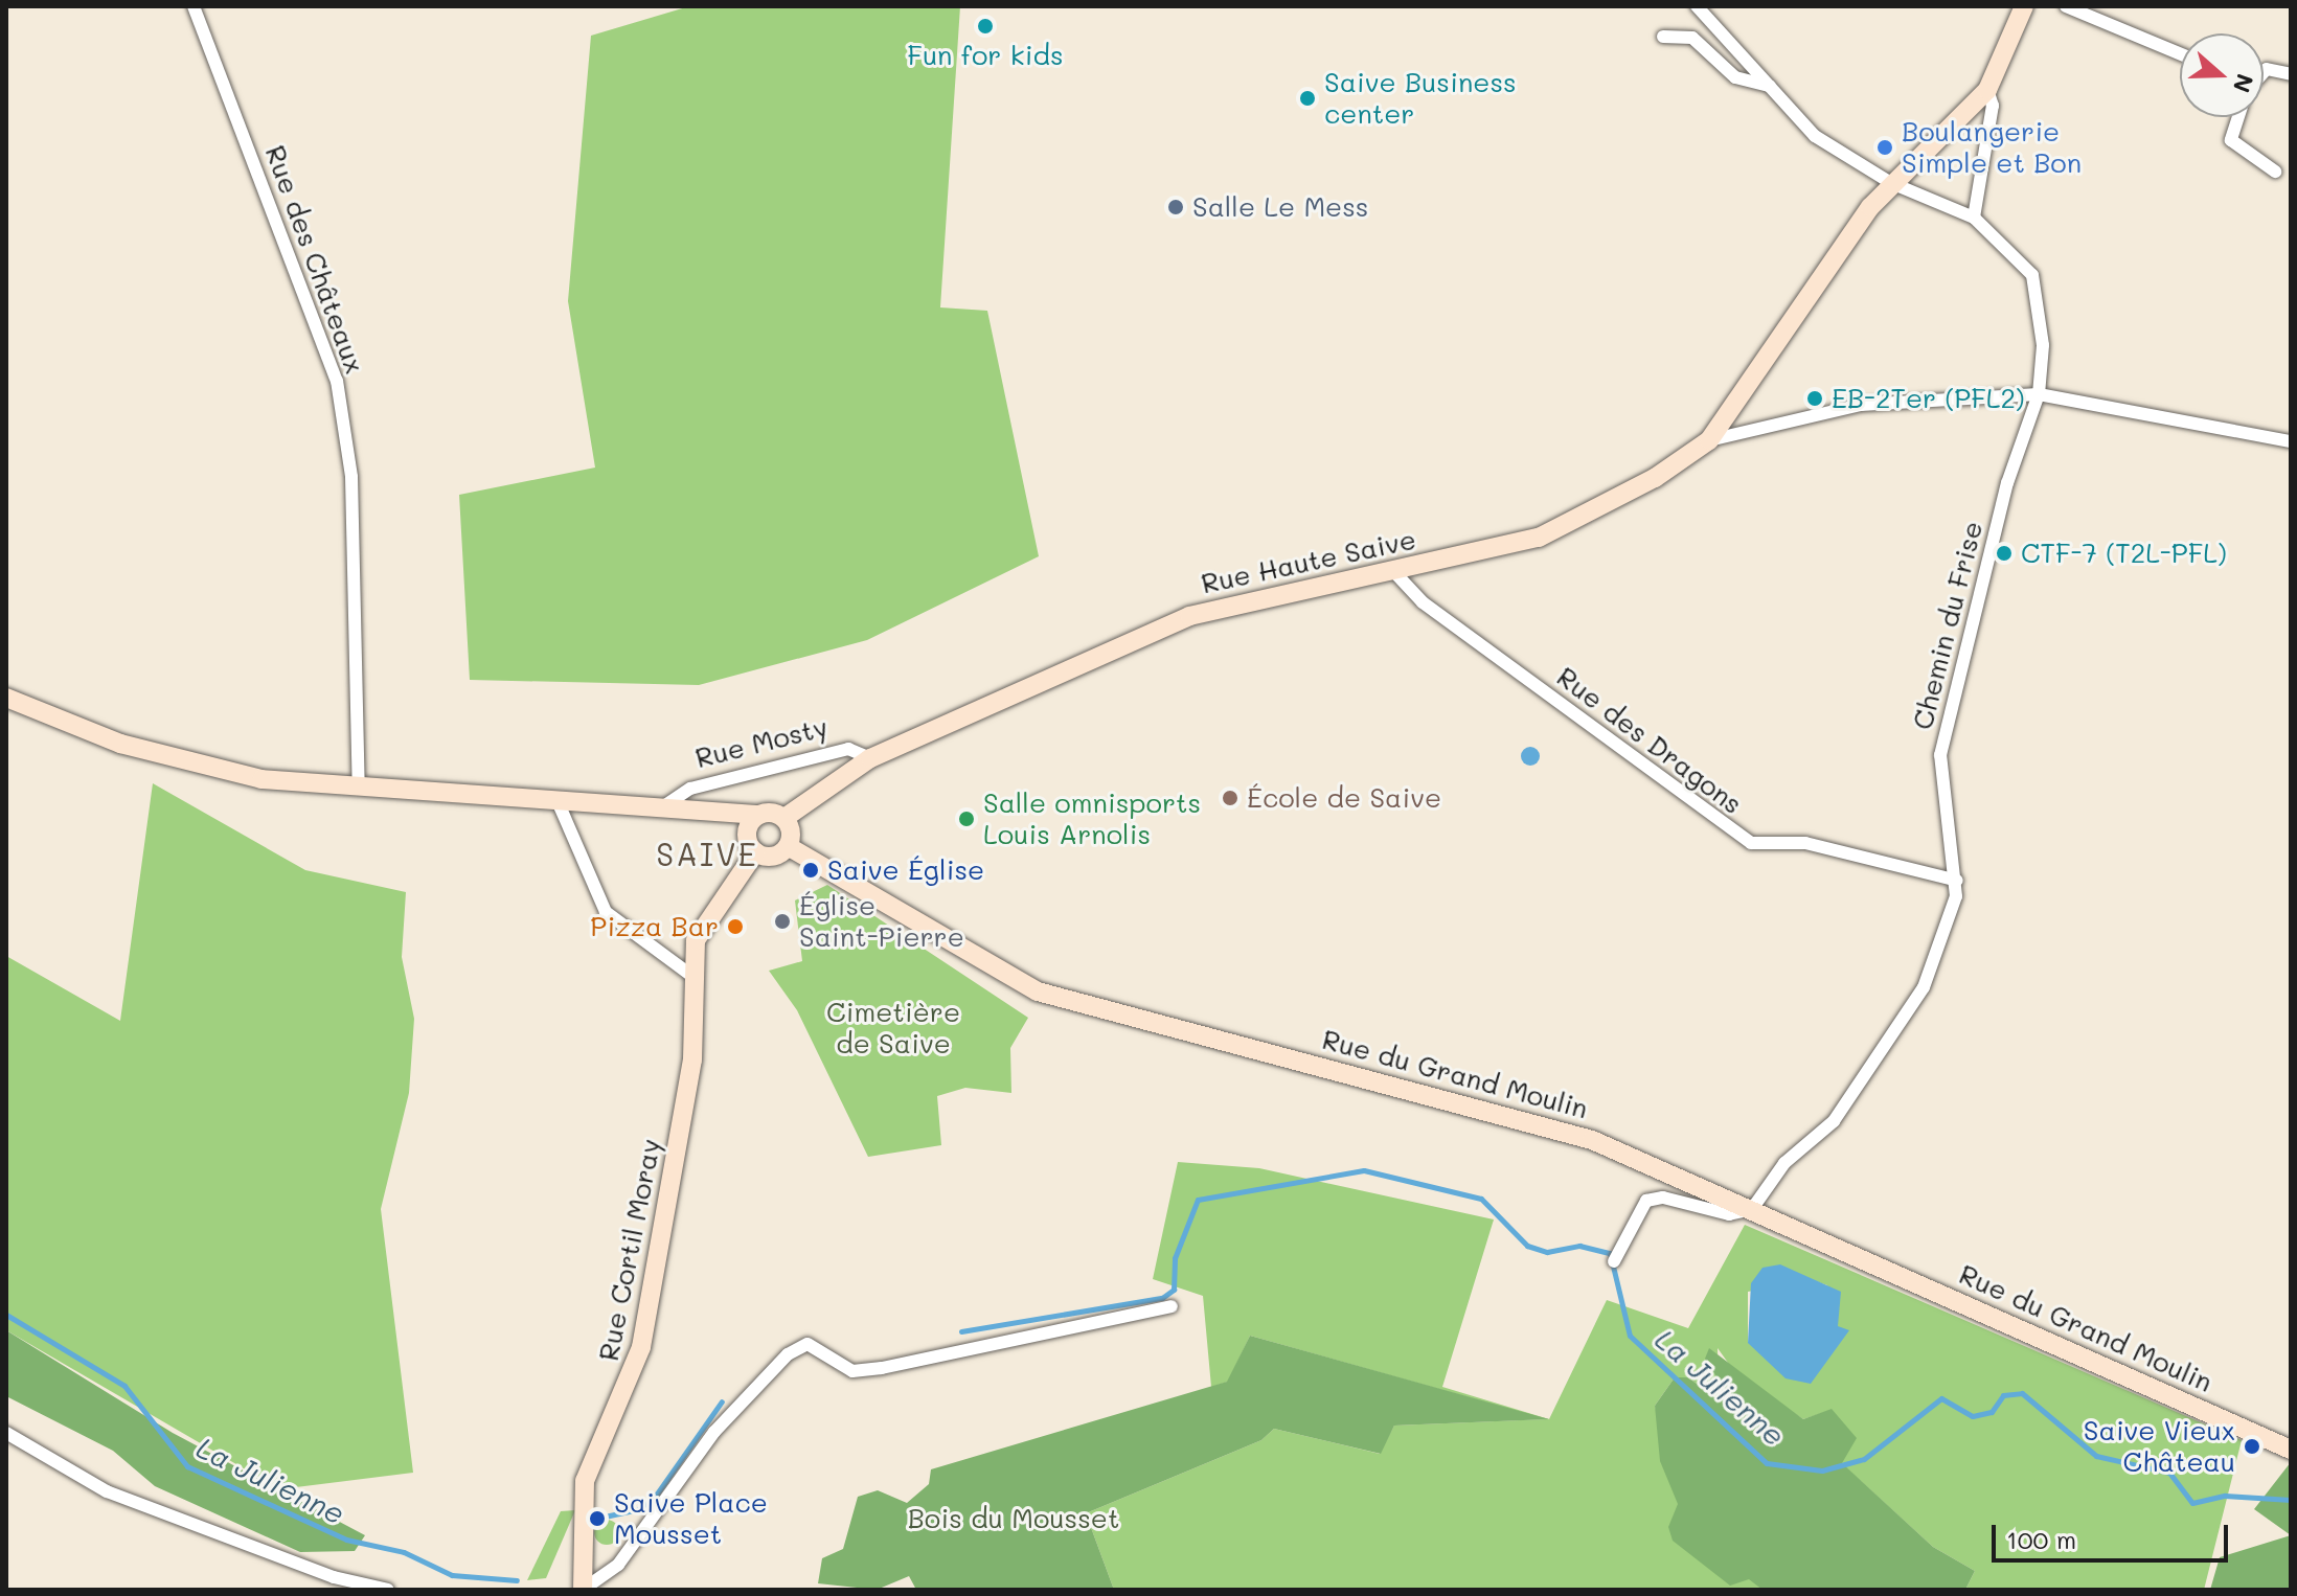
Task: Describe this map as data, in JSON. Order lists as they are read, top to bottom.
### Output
{
  "streets": {
    "street": [
      "Rue des Châteaux",
      "Rue Haute Saive",
      "Chemin du Frise",
      "Rue des Dragons",
      "Rue Mosty",
      "Rue du Grand Moulin",
      "Rue Cortil Moray"
    ]
  },
  "crossings": [
    ["Rue des Châteaux", "Rue Mosty"],
    ["Rue Haute Saive", "Chemin du Frise"],
    ["Rue Haute Saive", "Rue des Dragons"],
    ["Rue Haute Saive", "Rue Mosty"],
    ["Chemin du Frise", "Rue des Dragons"],
    ["Chemin du Frise", "Rue du Grand Moulin"],
    ["Rue Mosty", "Rue du Grand Moulin"]
  ],
  "districts": ["SAIVE"],
  "water": ["La Julienne"],
  "parks": ["Cimetière de Saive", "Bois du Mousset"],
  "places": [
    "Fun for kids",
    "Saive Business center",
    "Boulangerie Simple et Bon",
    "Salle Le Mess",
    "EB-2Ter (PFL2)",
    "CTF-7 (T2L-PFL)",
    "École de Saive",
    "Salle omnisports Louis Arnolis",
    "Saive Église",
    "Église Saint-Pierre",
    "Pizza Bar",
    "Saive Vieux Château",
    "Saive Place Mousset"
  ],
  "scale_bar": "100 m",
  "north": "right"
}
